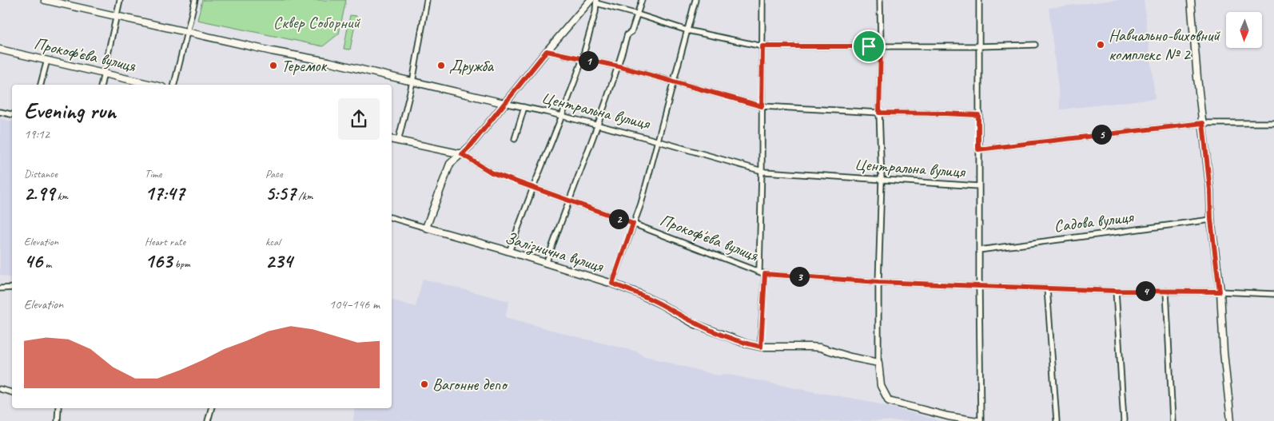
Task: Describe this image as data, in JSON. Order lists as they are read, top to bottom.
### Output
{
  "streets": {
    "street": [
      "Прокоф'єва вулиця",
      "Центральна вулиця",
      "Садова вулиця",
      "Залізнична вулиця"
    ]
  },
  "parks": ["Сквер Соборний"],
  "places": [
    "Навчально-виховний комплекс № 2",
    "Теремок",
    "Дружба",
    "Вагонне депо"
  ],
  "north": "bottom",
  "page": {
    "pins": [
      "1",
      "5",
      "2",
      "3",
      "4"
    ],
    "heading": ["Evening run", "19:12"],
    "stats": [
      ["Distance", "2.99 km"],
      ["Time", "17:47"],
      ["Pace", "5:57 /km"],
      ["Elevation", "46 m"],
      ["Heart rate", "163 bpm"],
      ["kcal", "234"]
    ],
    "chart": ["Elevation", "104–146 m"]
  }
}
